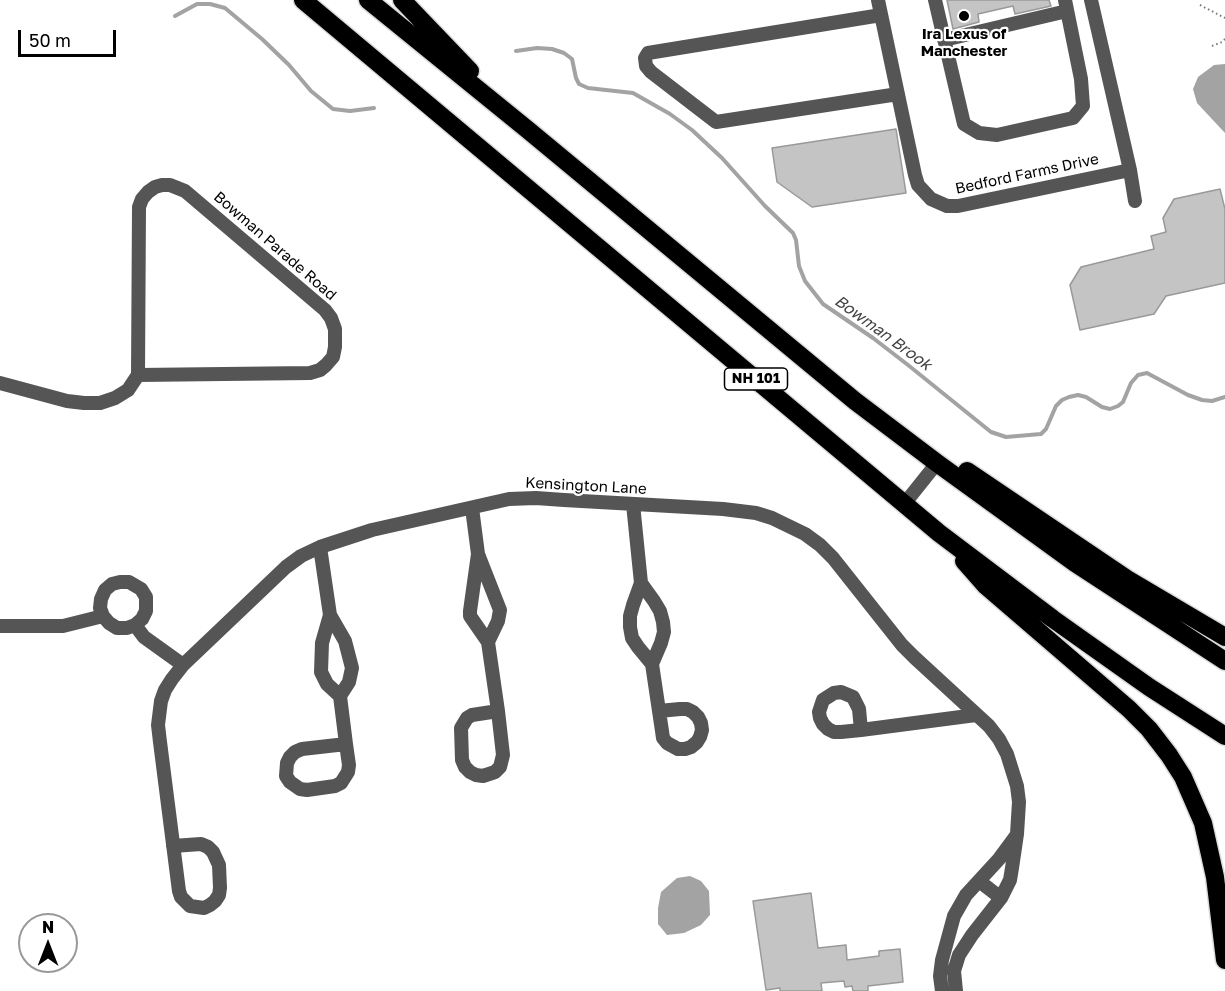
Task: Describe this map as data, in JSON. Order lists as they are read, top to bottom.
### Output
{
  "streets": {
    "highway": ["NH 101"],
    "street": ["Bedford Farms Drive", "Bowman Parade Road", "Kensington Lane"]
  },
  "water": ["Bowman Brook"],
  "places": ["Ira Lexus of Manchester"],
  "scale_bar": "50 m",
  "north": "top"
}
